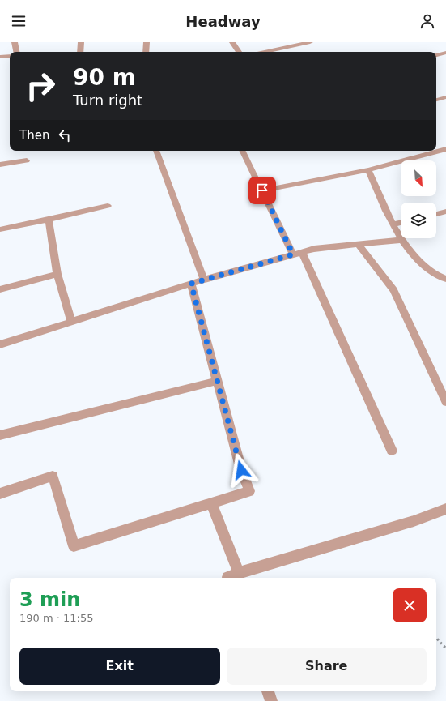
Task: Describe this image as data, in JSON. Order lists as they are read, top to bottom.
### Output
{
  "north": "bottom right",
  "page": {
    "header": "Headway",
    "turn": ["90 m", "Turn right"],
    "then": "Then",
    "heading": ["3 min", "190 m · 11:55"],
    "buttons": ["Exit", "Share"]
  }
}
